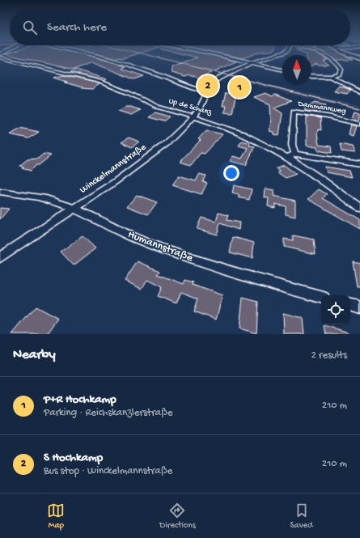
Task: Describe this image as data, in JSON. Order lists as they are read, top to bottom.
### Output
{
  "streets": {
    "street": [
      "Up de Schanz",
      "Dammannweg",
      "Winckelmannstraße",
      "Humannstraße"
    ]
  },
  "crossings": [
    ["Up de Schanz", "Winckelmannstraße"],
    ["Winckelmannstraße", "Humannstraße"]
  ],
  "north": "top",
  "page": {
    "search": "Search here",
    "pins": ["2", "1"],
    "heading": ["Nearby", "2 results"],
    "list": [
      {
        "mark": "1",
        "name": "P+R Hochkamp",
        "note": "Parking · Reichskanzlerstraße",
        "value": "210 m"
      },
      {
        "mark": "2",
        "name": "S Hochkamp",
        "note": "Bus stop · Winckelmannstraße",
        "value": "210 m"
      }
    ],
    "nav": ["Map", "Directions", "Saved"]
  }
}
